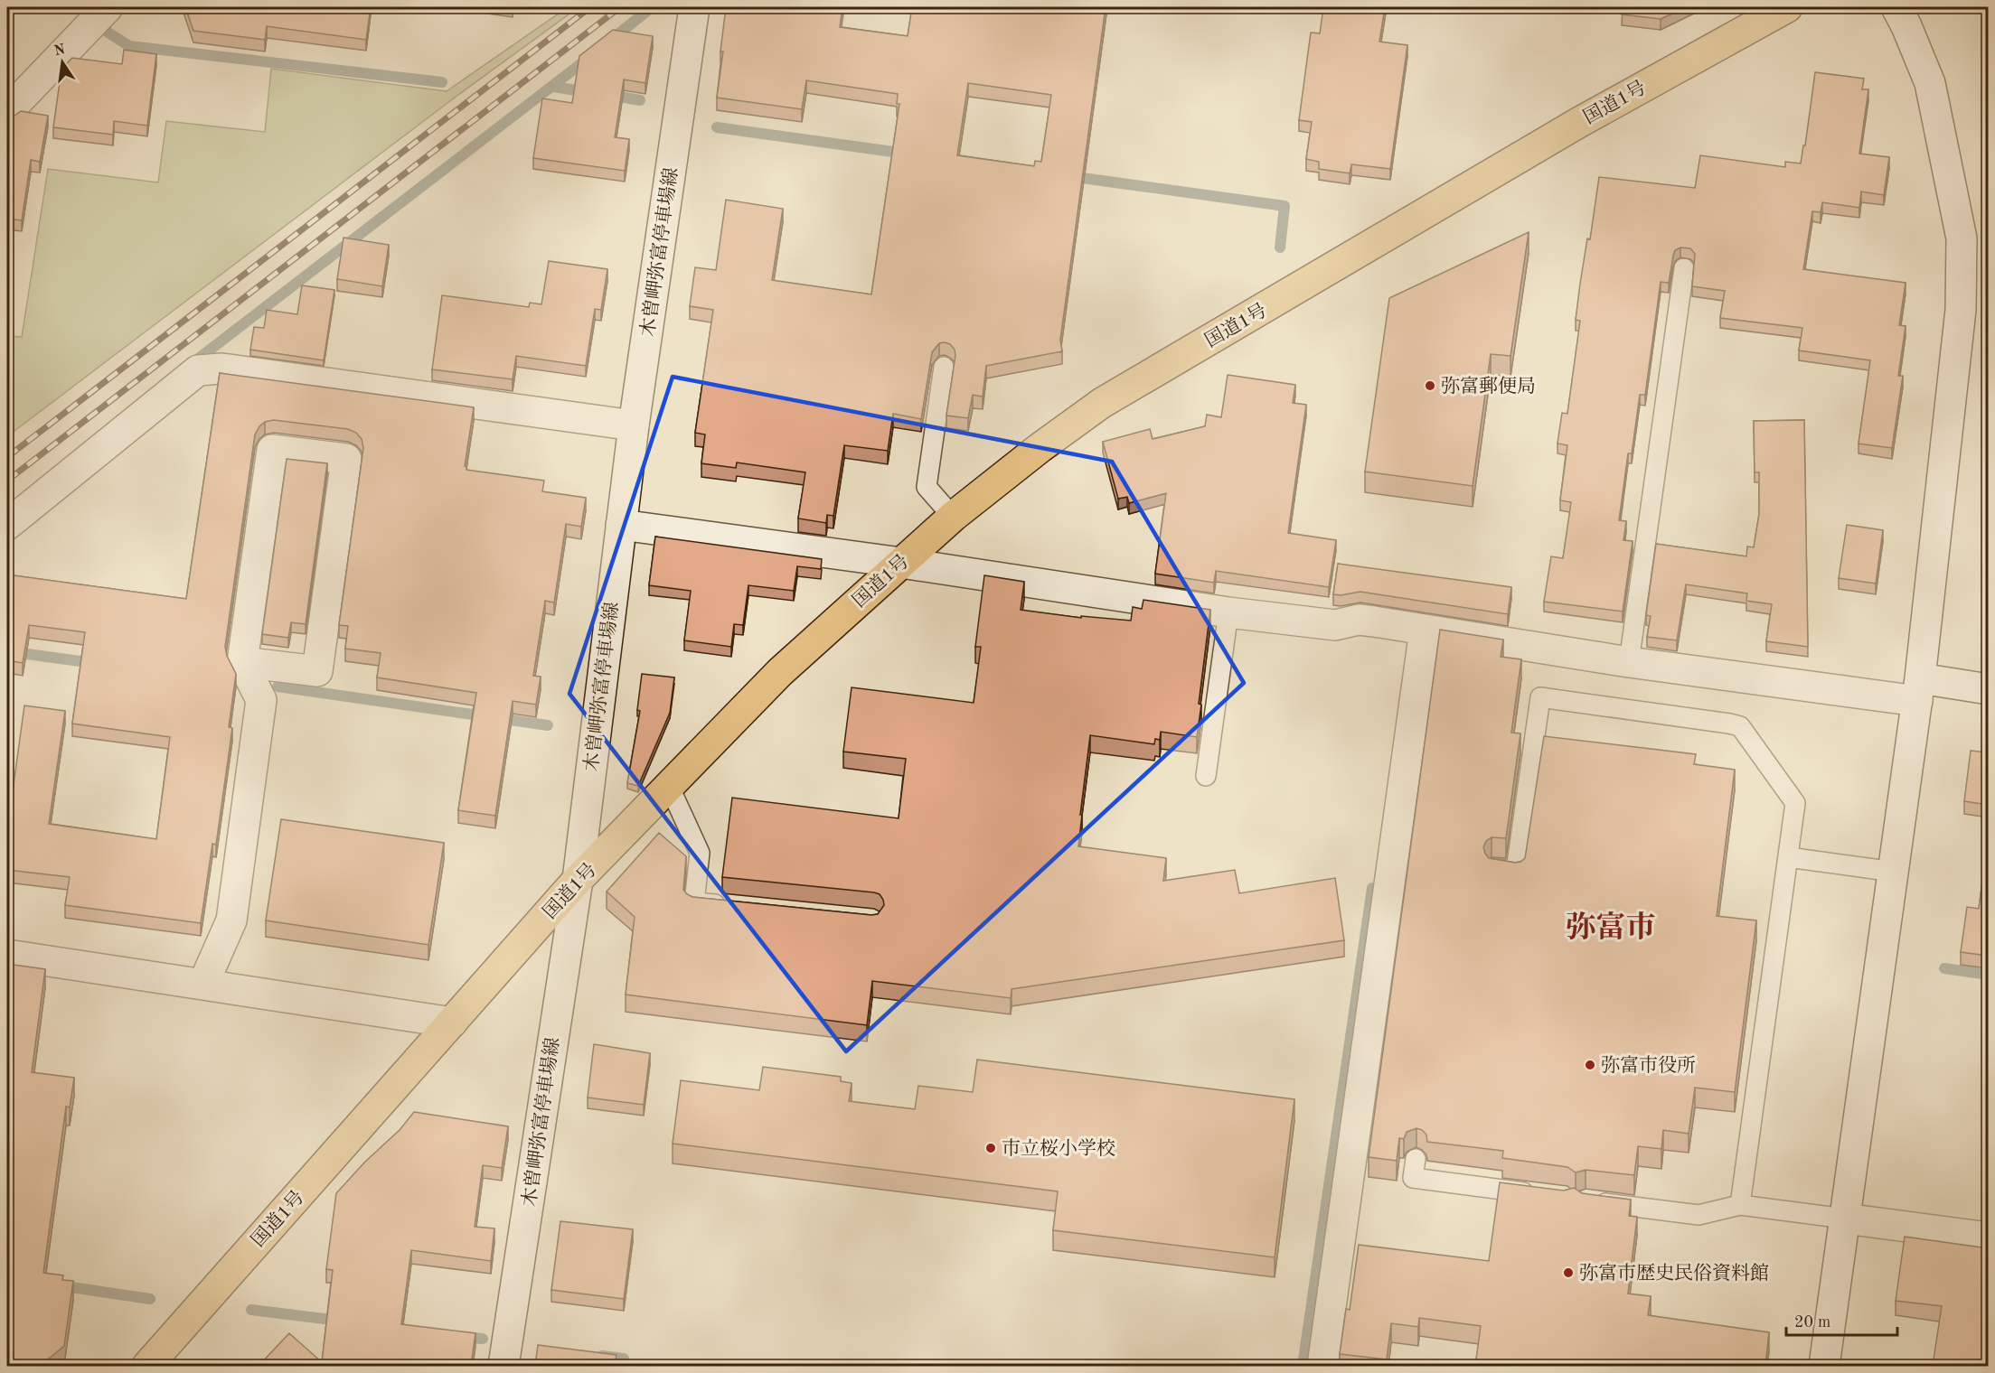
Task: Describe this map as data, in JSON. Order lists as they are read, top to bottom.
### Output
{
  "streets": {
    "highway": ["国道1号"],
    "street": ["木曽岬弥富停車場線"]
  },
  "crossings": [
    ["国道1号", "木曽岬弥富停車場線"]
  ],
  "districts": ["弥富市"],
  "places": [
    "弥富郵便局",
    "弥富市役所",
    "市立桜小学校",
    "弥富市歴史民俗資料館"
  ],
  "scale_bar": "20 m",
  "north": "top"
}
